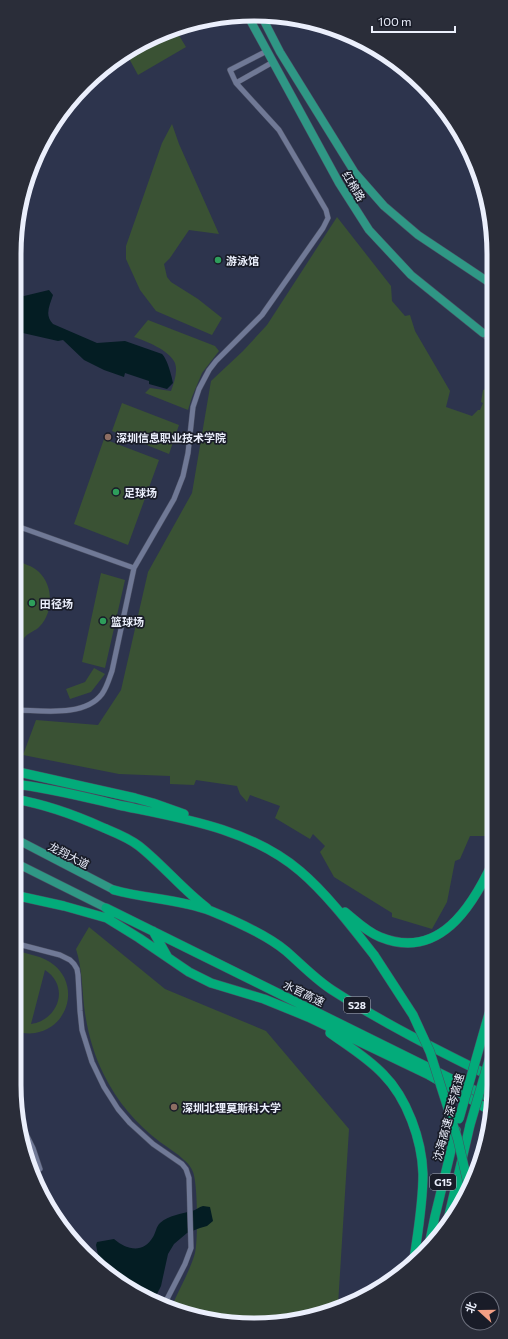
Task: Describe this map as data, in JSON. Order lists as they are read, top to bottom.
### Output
{
  "streets": {
    "highway": [
      "水官高速",
      "S28",
      "沈海高速 深岑高速",
      "G15"
    ],
    "main road": ["红棉路", "龙翔大道"]
  },
  "crossings": [
    ["龙翔大道", "水官高速"]
  ],
  "places": [
    "游泳馆",
    "深圳信息职业技术学院",
    "足球场",
    "田径场",
    "篮球场",
    "深圳北理莫斯科大学"
  ],
  "scale_bar": "100 m",
  "north": "left"
}
